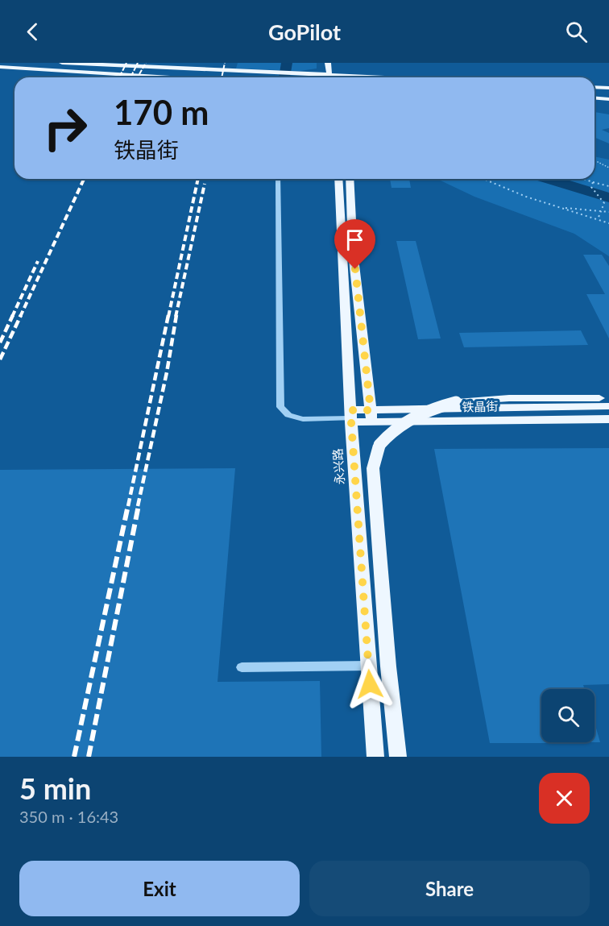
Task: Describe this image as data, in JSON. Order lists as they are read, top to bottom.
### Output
{
  "streets": {
    "main road": ["铁晶街", "永兴路"]
  },
  "crossings": [
    ["铁晶街", "永兴路"]
  ],
  "page": {
    "header": "GoPilot",
    "turn": ["170 m", "铁晶街"],
    "heading": ["5 min", "350 m · 16:43"],
    "buttons": ["Exit", "Share"]
  }
}
